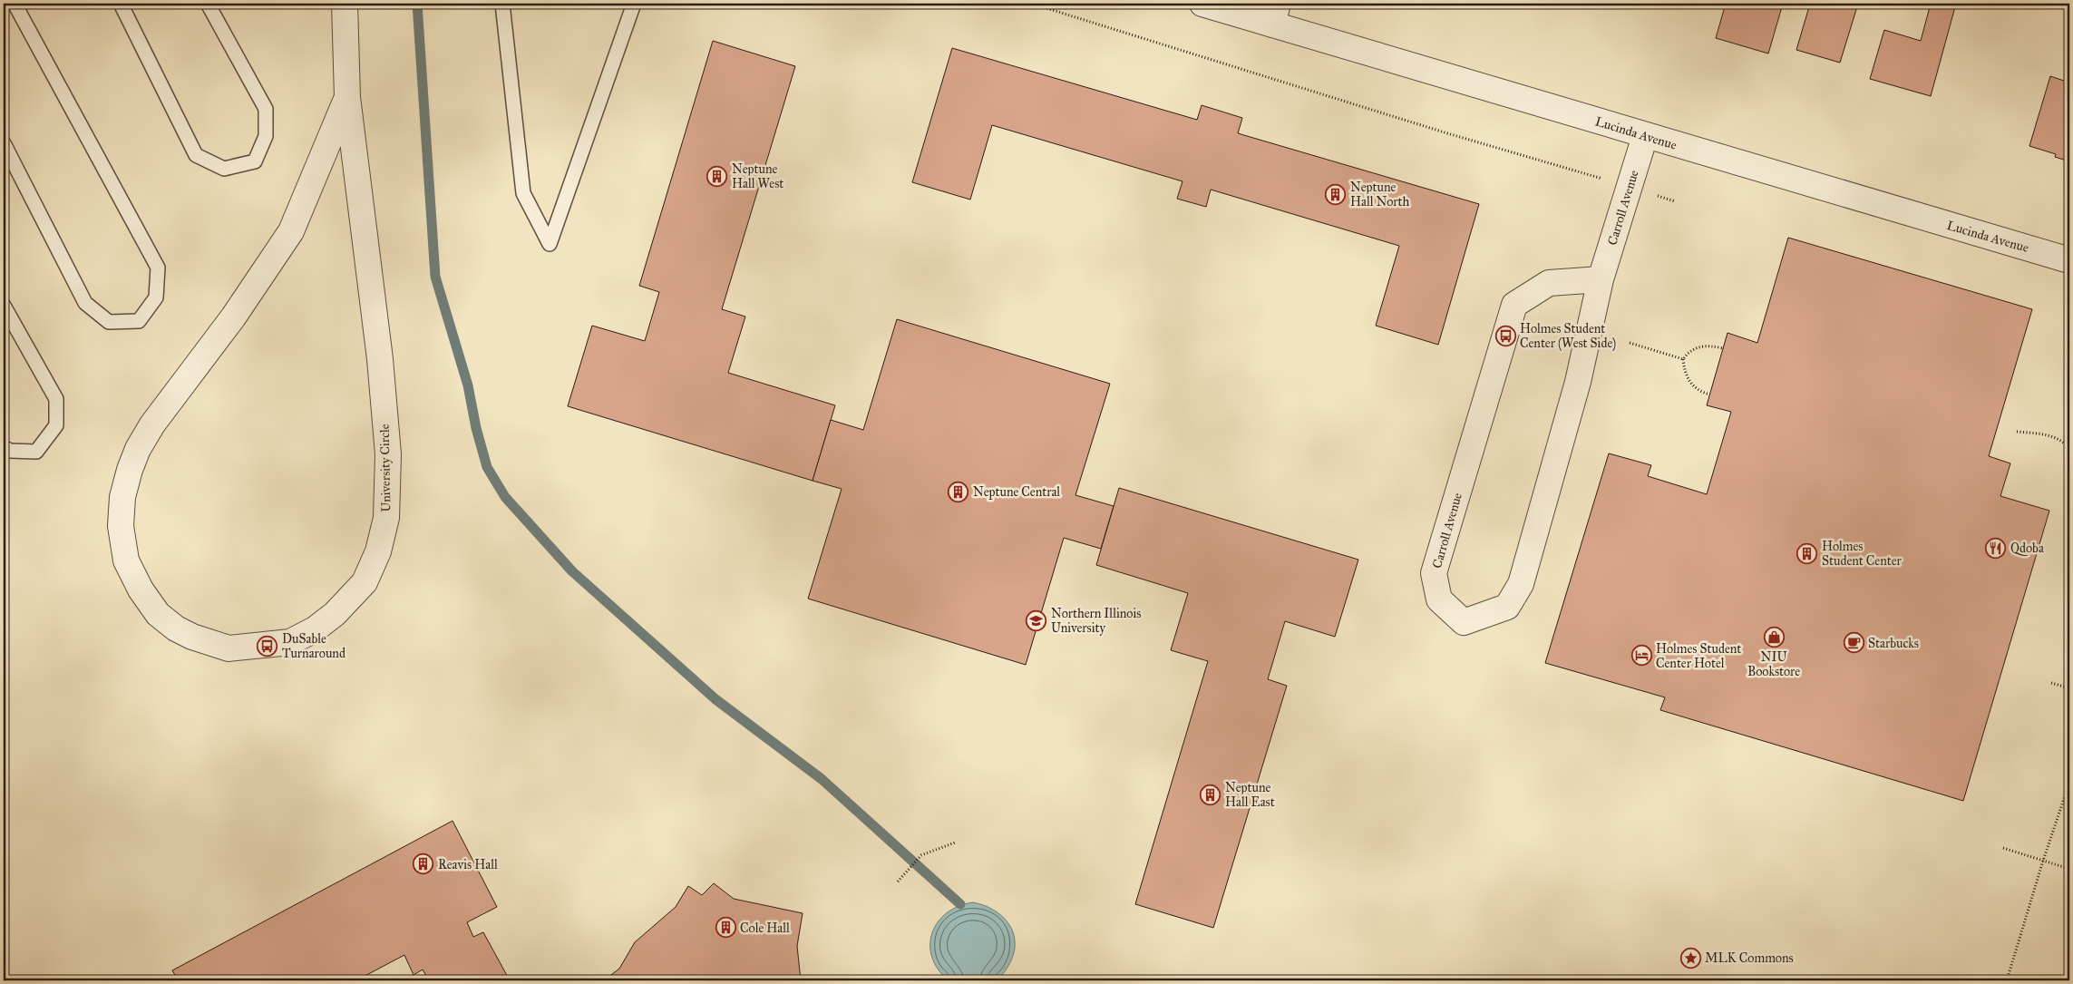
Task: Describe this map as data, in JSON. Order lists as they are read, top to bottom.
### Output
{
  "streets": {
    "street": ["Lucinda Avenue", "Carroll Avenue", "University Circle"]
  },
  "crossings": [
    ["Lucinda Avenue", "Carroll Avenue"]
  ],
  "places": {
    "building": [
      "Neptune Hall West",
      "Neptune Hall North",
      "Neptune Central",
      "Holmes Student Center",
      "Neptune Hall East",
      "Reavis Hall",
      "Cole Hall"
    ],
    "bus stop": ["Holmes Student Center (West Side)", "DuSable Turnaround"],
    "restaurant": ["Qdoba"],
    "school or university": ["Northern Illinois University"],
    "shop": ["NIU Bookstore"],
    "cafe": ["Starbucks"],
    "hotel": ["Holmes Student Center Hotel"],
    "place": ["MLK Commons"]
  }
}
